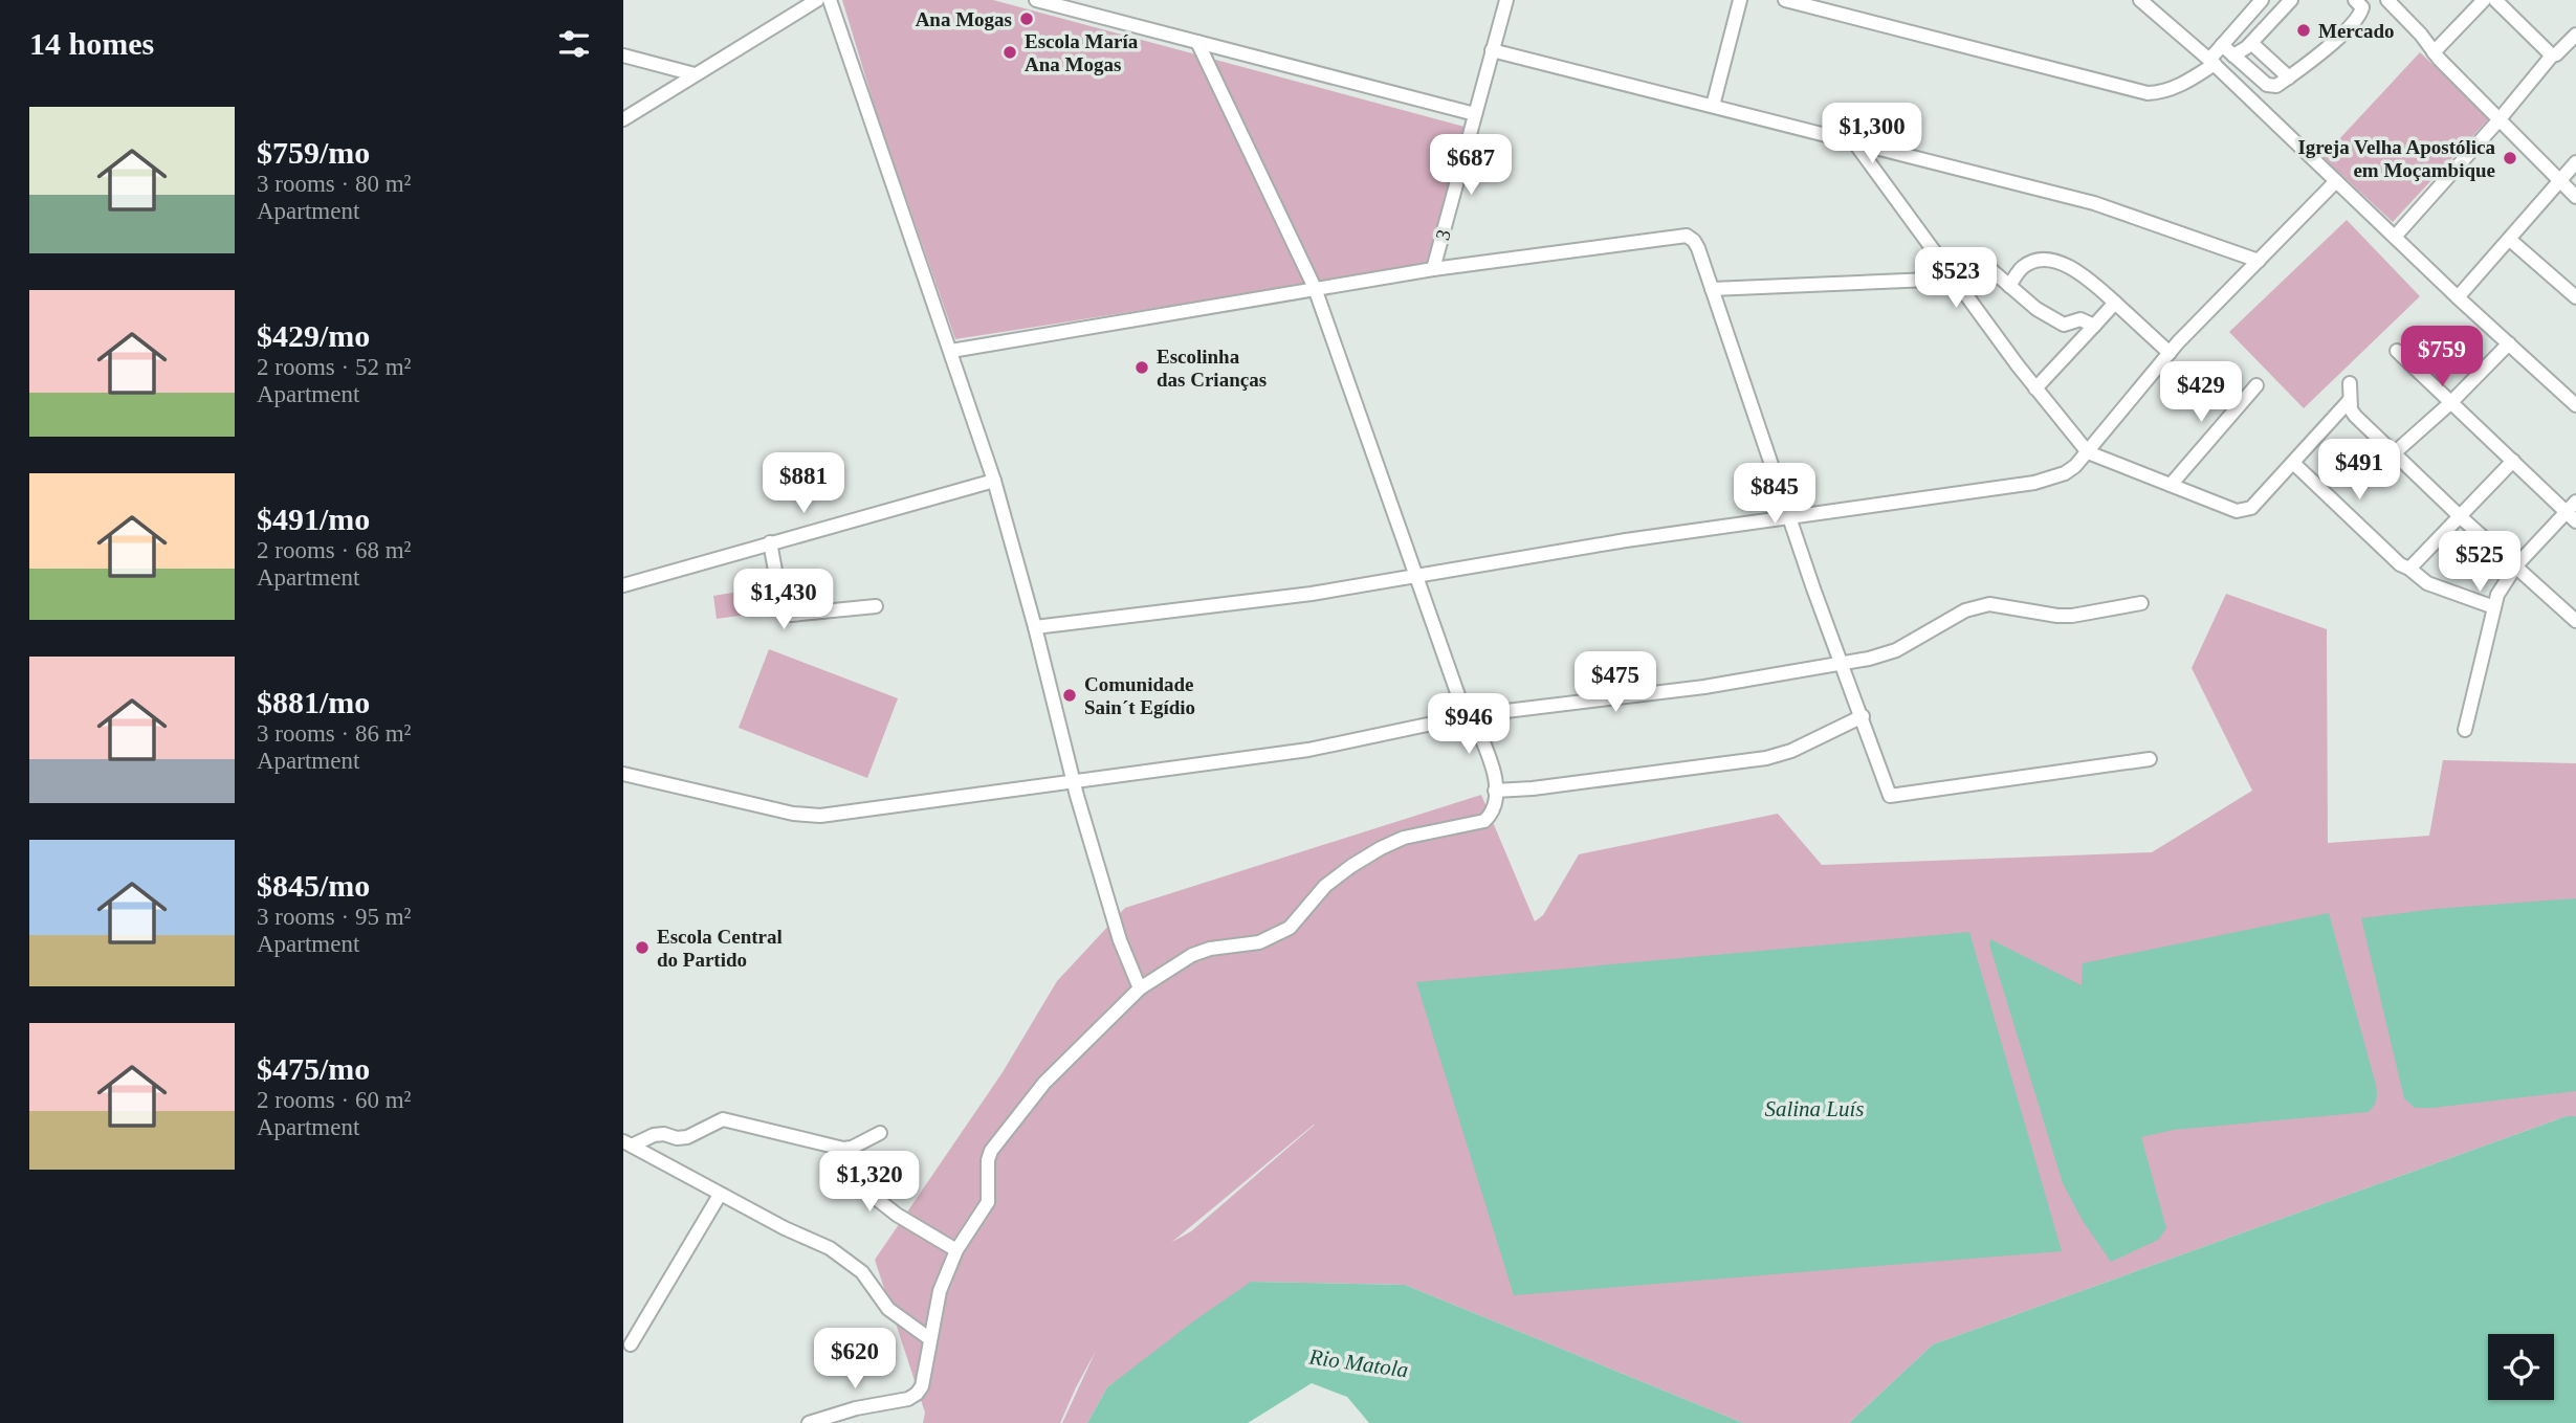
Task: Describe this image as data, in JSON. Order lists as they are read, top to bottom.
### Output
{
  "streets": {
    "street": ["3"]
  },
  "water": ["Salina Luís", "Rio Matola"],
  "places": [
    "Ana Mogas",
    "Mercado",
    "Escola María Ana Mogas",
    "Igreja Velha Apostólica em Moçambique",
    "Escolinha das Crianças",
    "Comunidade Sain´t Egídio",
    "Escola Central do Partido"
  ],
  "page": {
    "heading": "14 homes",
    "list": [
      {
        "name": "$759/mo",
        "note": "3 rooms · 80 m² · Apartment"
      },
      {
        "name": "$429/mo",
        "note": "2 rooms · 52 m² · Apartment"
      },
      {
        "name": "$491/mo",
        "note": "2 rooms · 68 m² · Apartment"
      },
      {
        "name": "$881/mo",
        "note": "3 rooms · 86 m² · Apartment"
      },
      {
        "name": "$845/mo",
        "note": "3 rooms · 95 m² · Apartment"
      },
      {
        "name": "$475/mo",
        "note": "2 rooms · 60 m² · Apartment"
      }
    ],
    "price": [
      "$1,300",
      "$687",
      "$523",
      "$759",
      "$429",
      "$491",
      "$881",
      "$845",
      "$525",
      "$1,430",
      "$475",
      "$946",
      "$1,320",
      "$620"
    ]
  }
}
